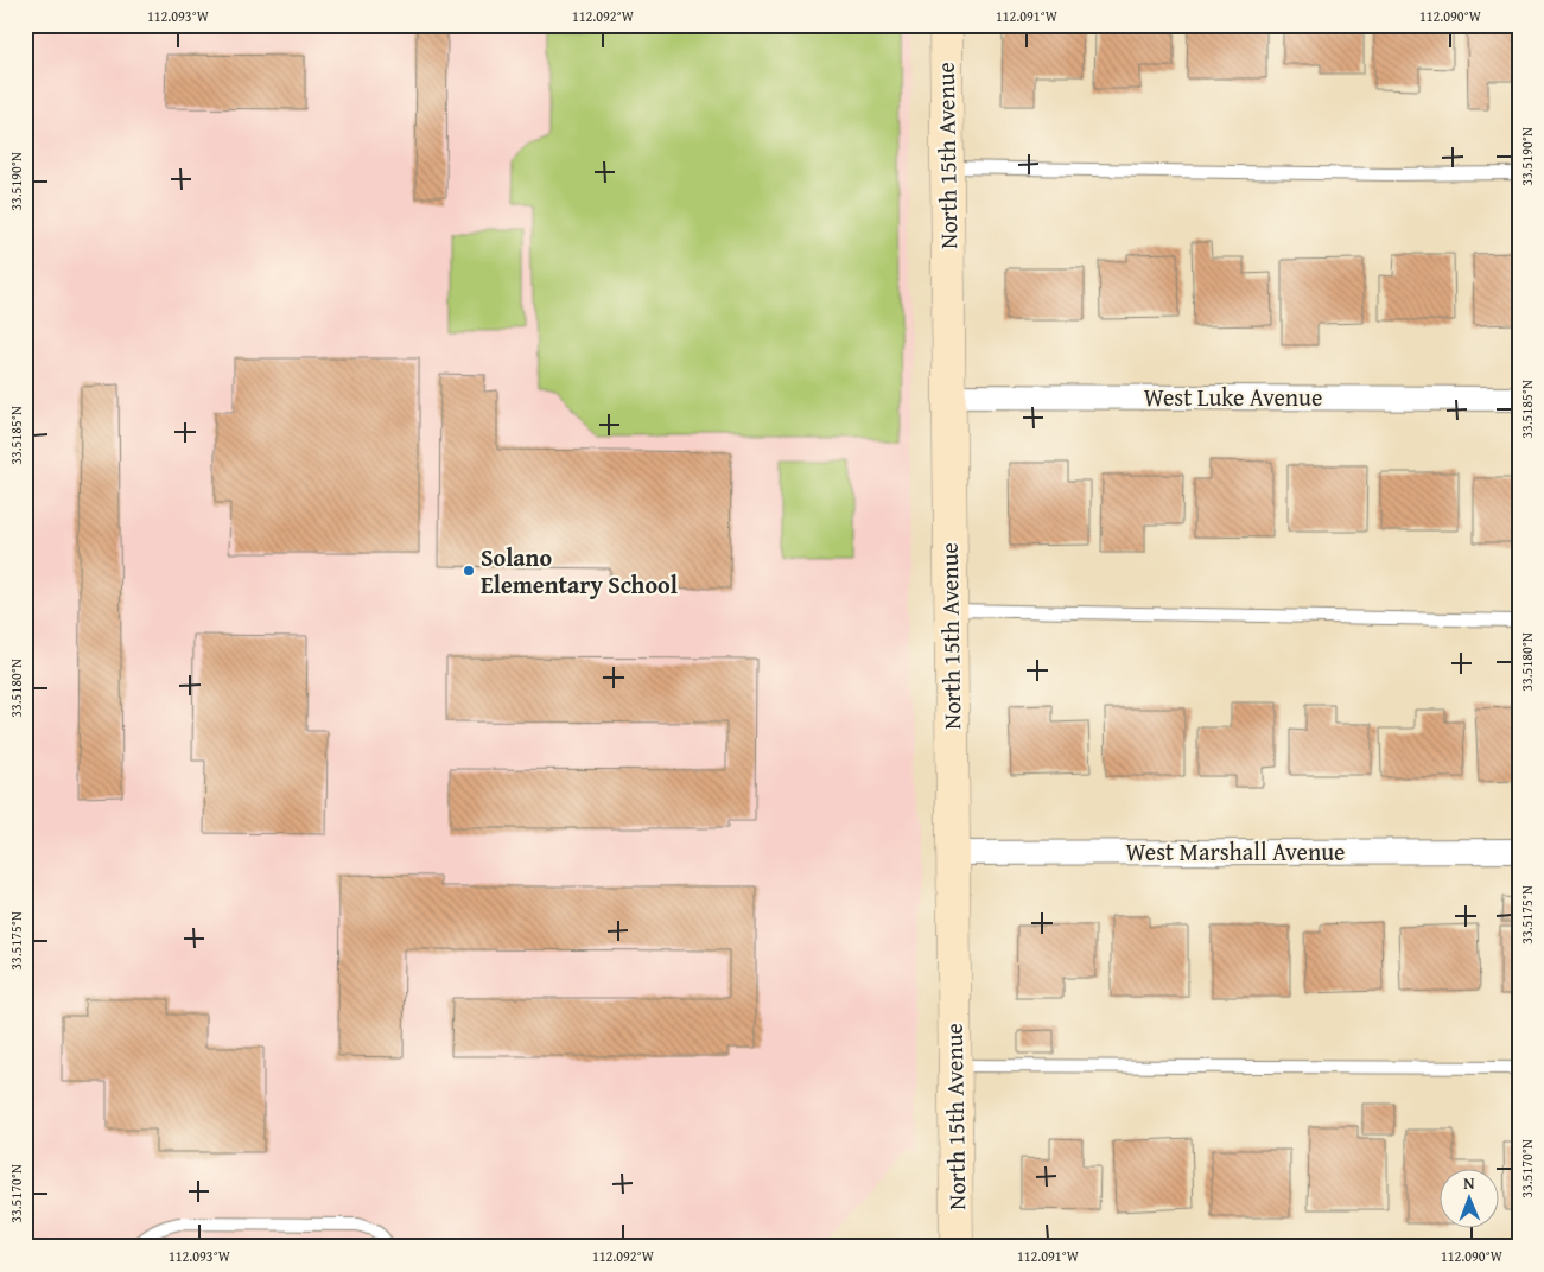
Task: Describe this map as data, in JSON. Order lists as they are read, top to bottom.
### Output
{
  "streets": {
    "street": ["North 15th Avenue", "West Luke Avenue", "West Marshall Avenue"]
  },
  "crossings": [
    ["North 15th Avenue", "West Luke Avenue"],
    ["North 15th Avenue", "West Marshall Avenue"]
  ],
  "places": ["Solano Elementary School"],
  "north": "top",
  "coordinates": [
    "112.093°W",
    "112.092°W",
    "112.091°W",
    "112.090°W",
    "33.5190°N",
    "33.5185°N",
    "33.5180°N",
    "33.5175°N",
    "33.5170°N"
  ]
}
